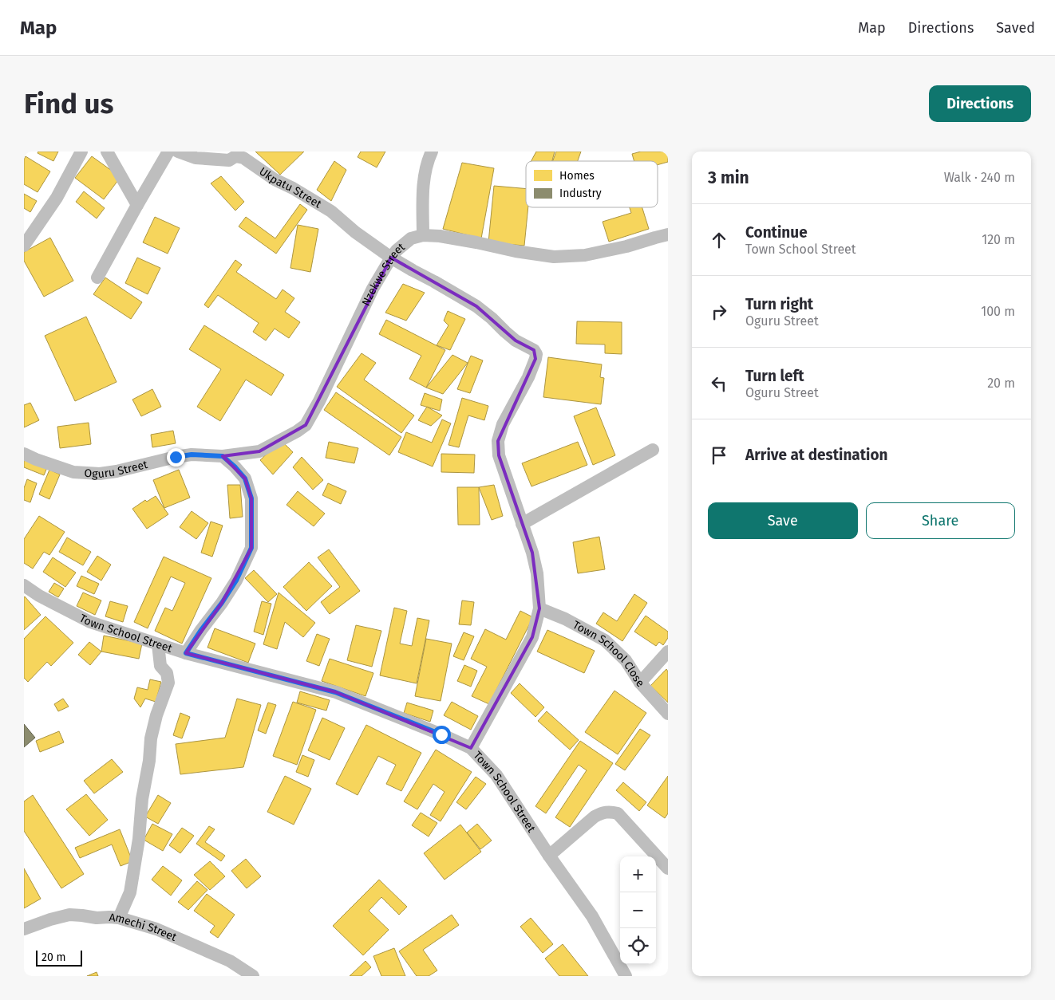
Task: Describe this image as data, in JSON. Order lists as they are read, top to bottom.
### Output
{
  "streets": {
    "street": [
      "Ukpatu Street",
      "Nzekwe Street",
      "Oguru Street",
      "Town School Street",
      "Town School Close",
      "Amechi Street"
    ]
  },
  "crossings": [
    ["Ukpatu Street", "Nzekwe Street"],
    ["Nzekwe Street", "Oguru Street"]
  ],
  "legend": ["Homes", "Industry"],
  "scale_bar": "20 m",
  "page": {
    "header": "Map",
    "nav": ["Map", "Directions", "Saved"],
    "buttons": [
      "Directions",
      ["Save", "Share"]
    ],
    "title": "Find us",
    "heading": ["3 min", "Walk · 240 m"],
    "list": [
      ["Continue", "Town School Street", "120 m"],
      ["Turn right", "Oguru Street", "100 m"],
      ["Turn left", "Oguru Street", "20 m"],
      "Arrive at destination"
    ],
    "map_buttons": ["+", "−"],
    "scale": "20 m"
  }
}
